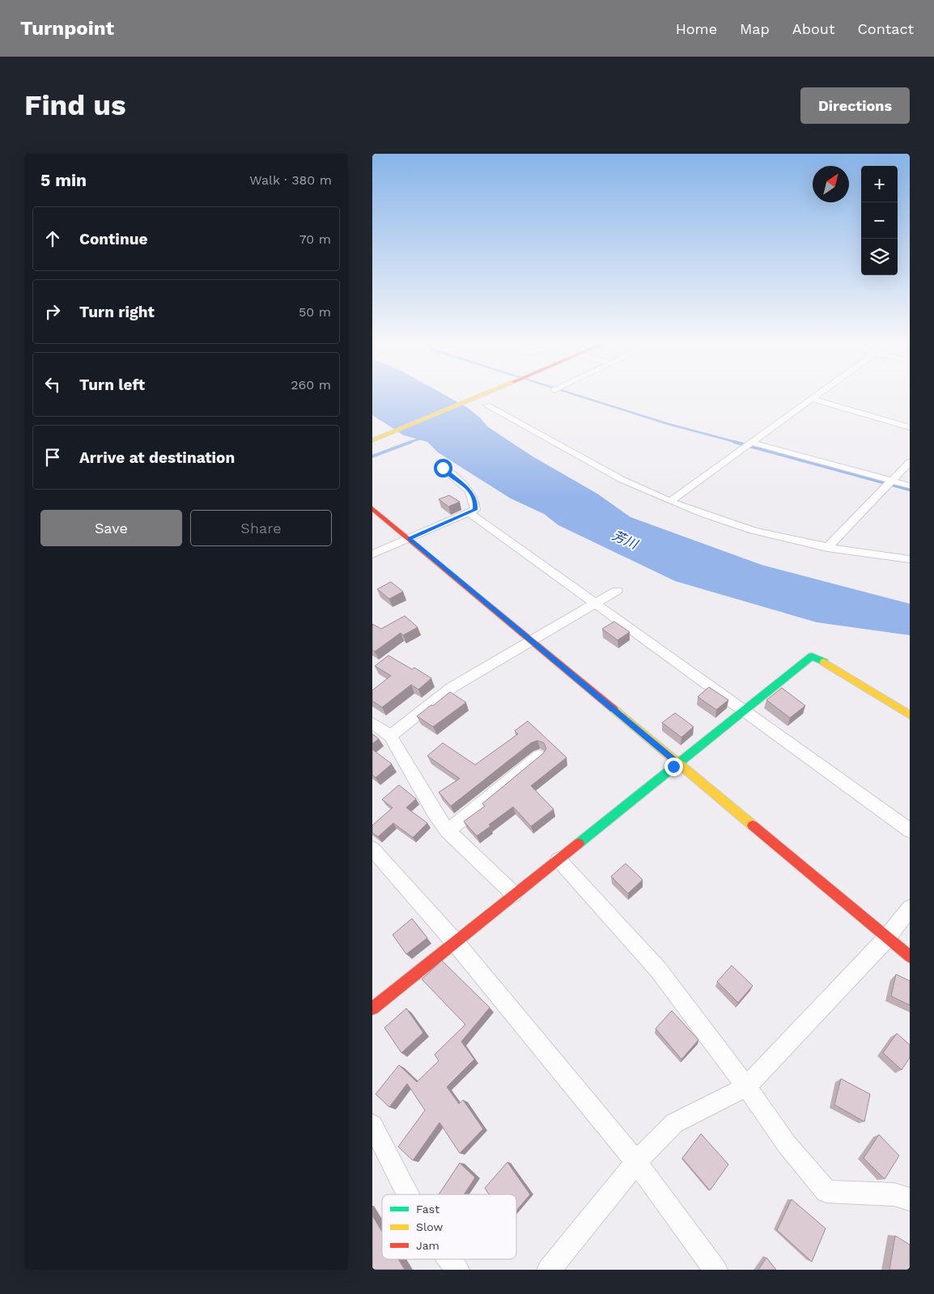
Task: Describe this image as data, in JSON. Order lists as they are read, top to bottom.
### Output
{
  "water": ["芳川"],
  "legend": ["Fast", "Slow", "Jam"],
  "north": "top right",
  "page": {
    "header": "Turnpoint",
    "nav": [
      "Home",
      "Map",
      "About",
      "Contact"
    ],
    "buttons": [
      "Directions",
      ["Save", "Share"]
    ],
    "title": "Find us",
    "heading": ["5 min", "Walk · 380 m"],
    "map_buttons": ["+", "−"],
    "list": [
      ["Continue", "70 m"],
      ["Turn right", "50 m"],
      ["Turn left", "260 m"],
      "Arrive at destination"
    ]
  }
}
